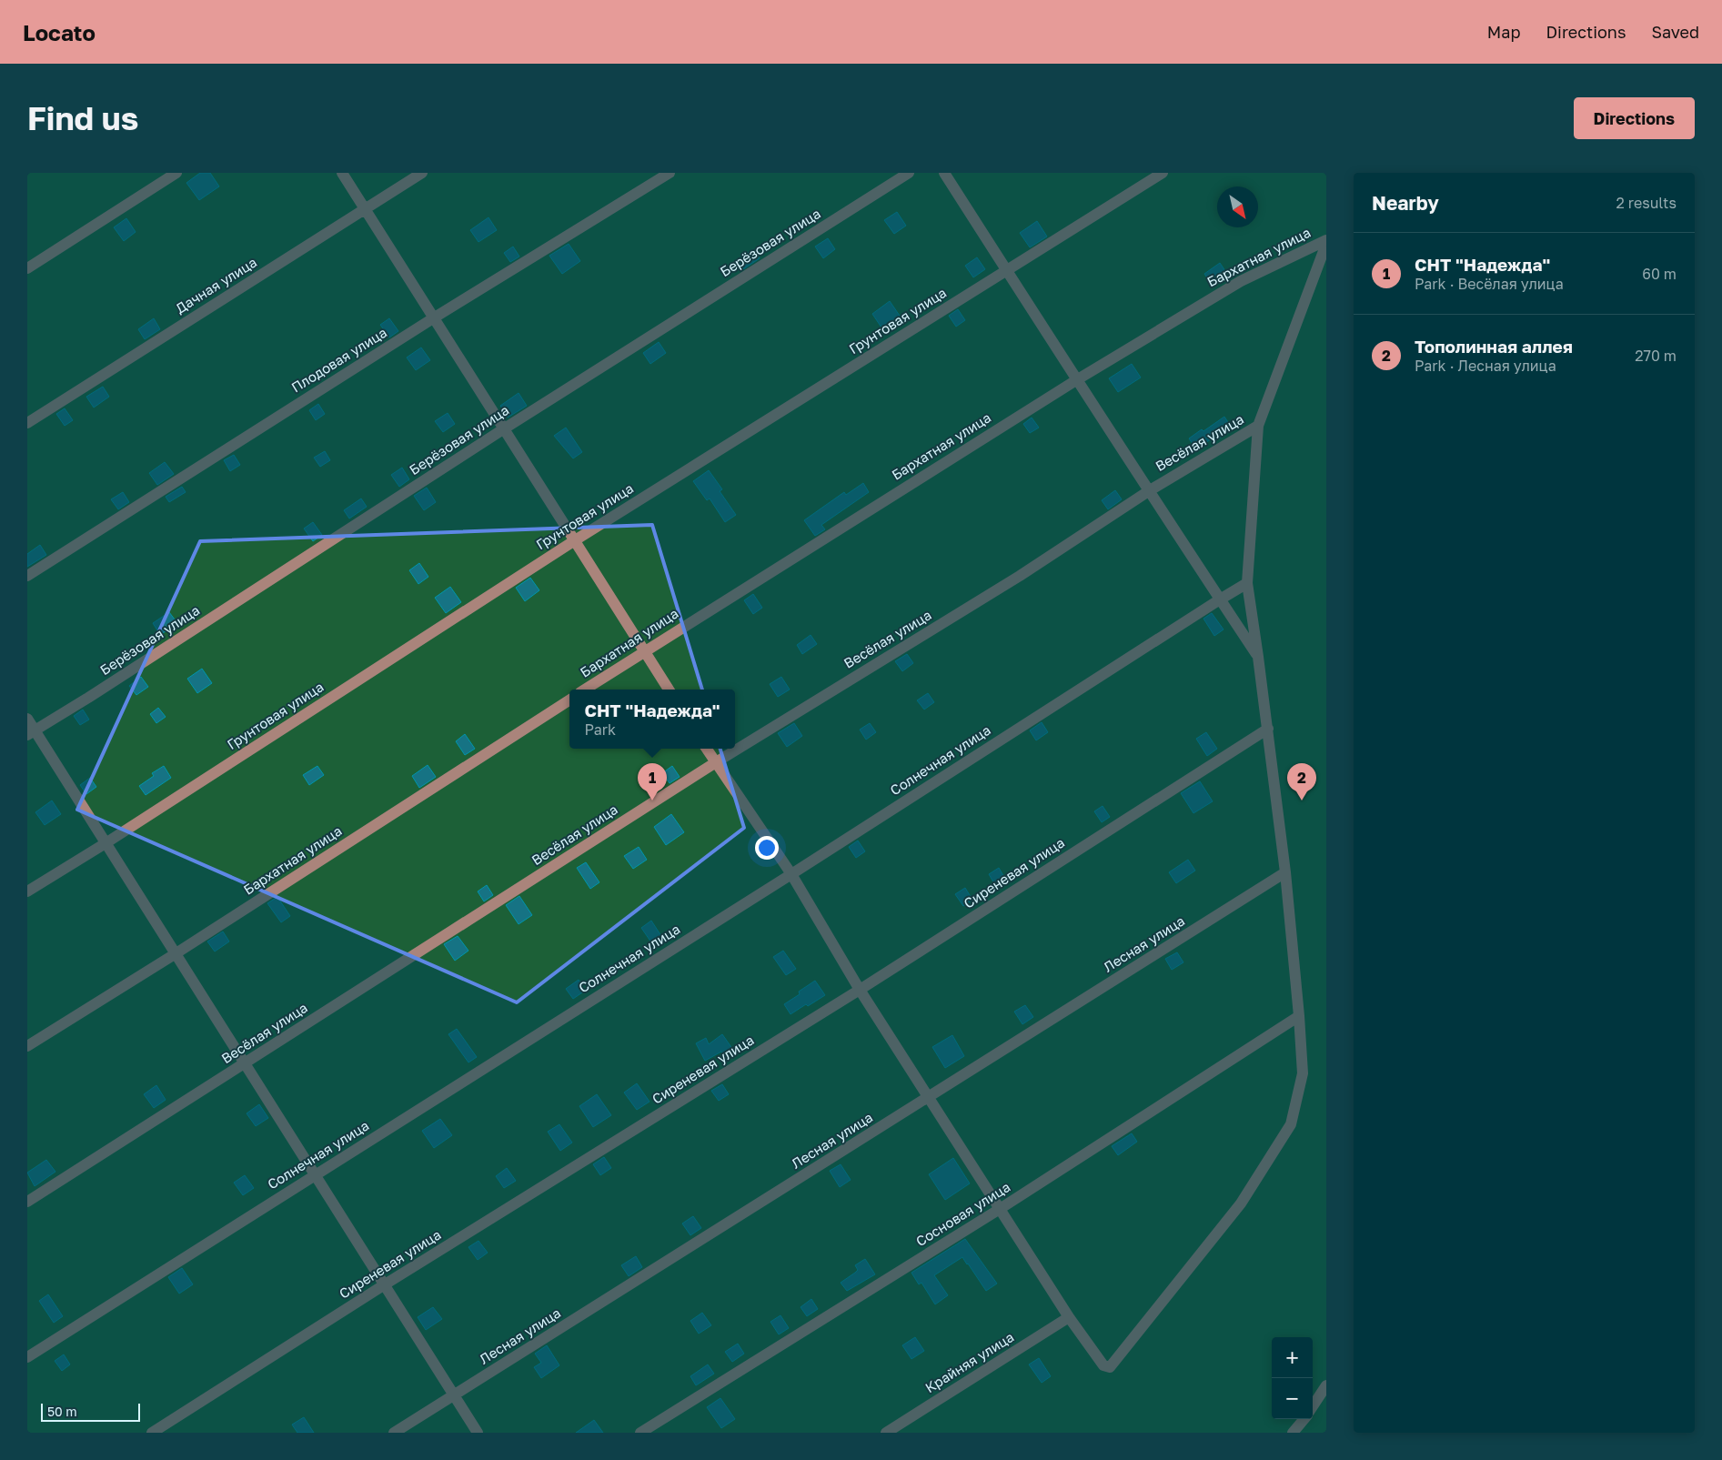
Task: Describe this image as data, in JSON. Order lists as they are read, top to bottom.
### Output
{
  "streets": {
    "street": [
      "Берёзовая улица",
      "Бархатная улица",
      "Дачная улица",
      "Грунтовая улица",
      "Плодовая улица",
      "Весёлая улица",
      "Солнечная улица",
      "Сиреневая улица",
      "Лесная улица",
      "Сосновая улица",
      "Крайняя улица"
    ]
  },
  "scale_bar": "50 m",
  "north": "bottom right",
  "page": {
    "header": "Locato",
    "nav": ["Map", "Directions", "Saved"],
    "buttons": "Directions",
    "title": "Find us",
    "heading": ["Nearby", "2 results"],
    "list": [
      {
        "mark": "1",
        "name": "СНТ \"Надежда\"",
        "note": "Park · Весёлая улица",
        "value": "60 m"
      },
      {
        "mark": "2",
        "name": "Тополинная аллея",
        "note": "Park · Лесная улица",
        "value": "270 m"
      }
    ],
    "popup": ["СНТ \"Надежда\"", "Park"],
    "pins": ["1", "2"],
    "map_buttons": ["+", "−"],
    "scale": "50 m"
  }
}
